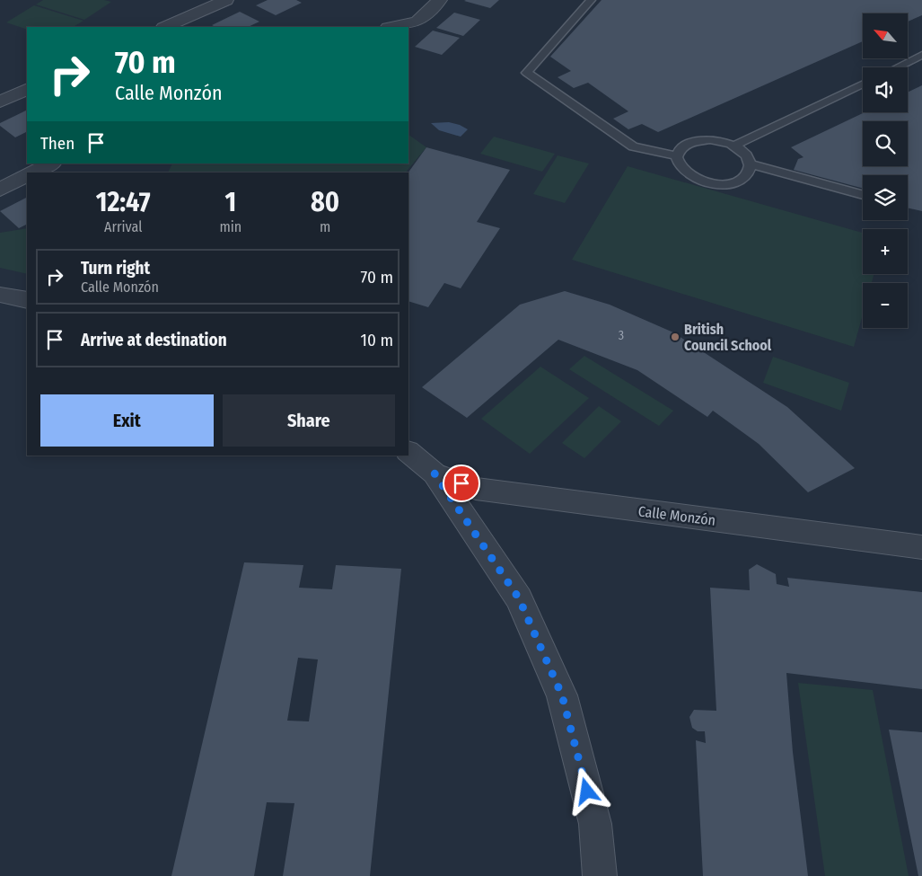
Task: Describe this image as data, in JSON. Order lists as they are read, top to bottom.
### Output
{
  "streets": {
    "street": ["Calle Monzón"]
  },
  "places": ["British Council School"],
  "house_numbers": ["3"],
  "north": "top left",
  "page": {
    "map_buttons": ["+", "−"],
    "turn": ["70 m", "Calle Monzón"],
    "then": "Then",
    "eta": [
      "12:47",
      "Arrival",
      "1",
      "min",
      "80",
      "m"
    ],
    "list": [
      {
        "name": "Turn right",
        "note": "Calle Monzón",
        "value": "70 m"
      },
      {
        "name": "Arrive at destination",
        "value": "10 m"
      }
    ],
    "buttons": ["Exit", "Share"]
  }
}
